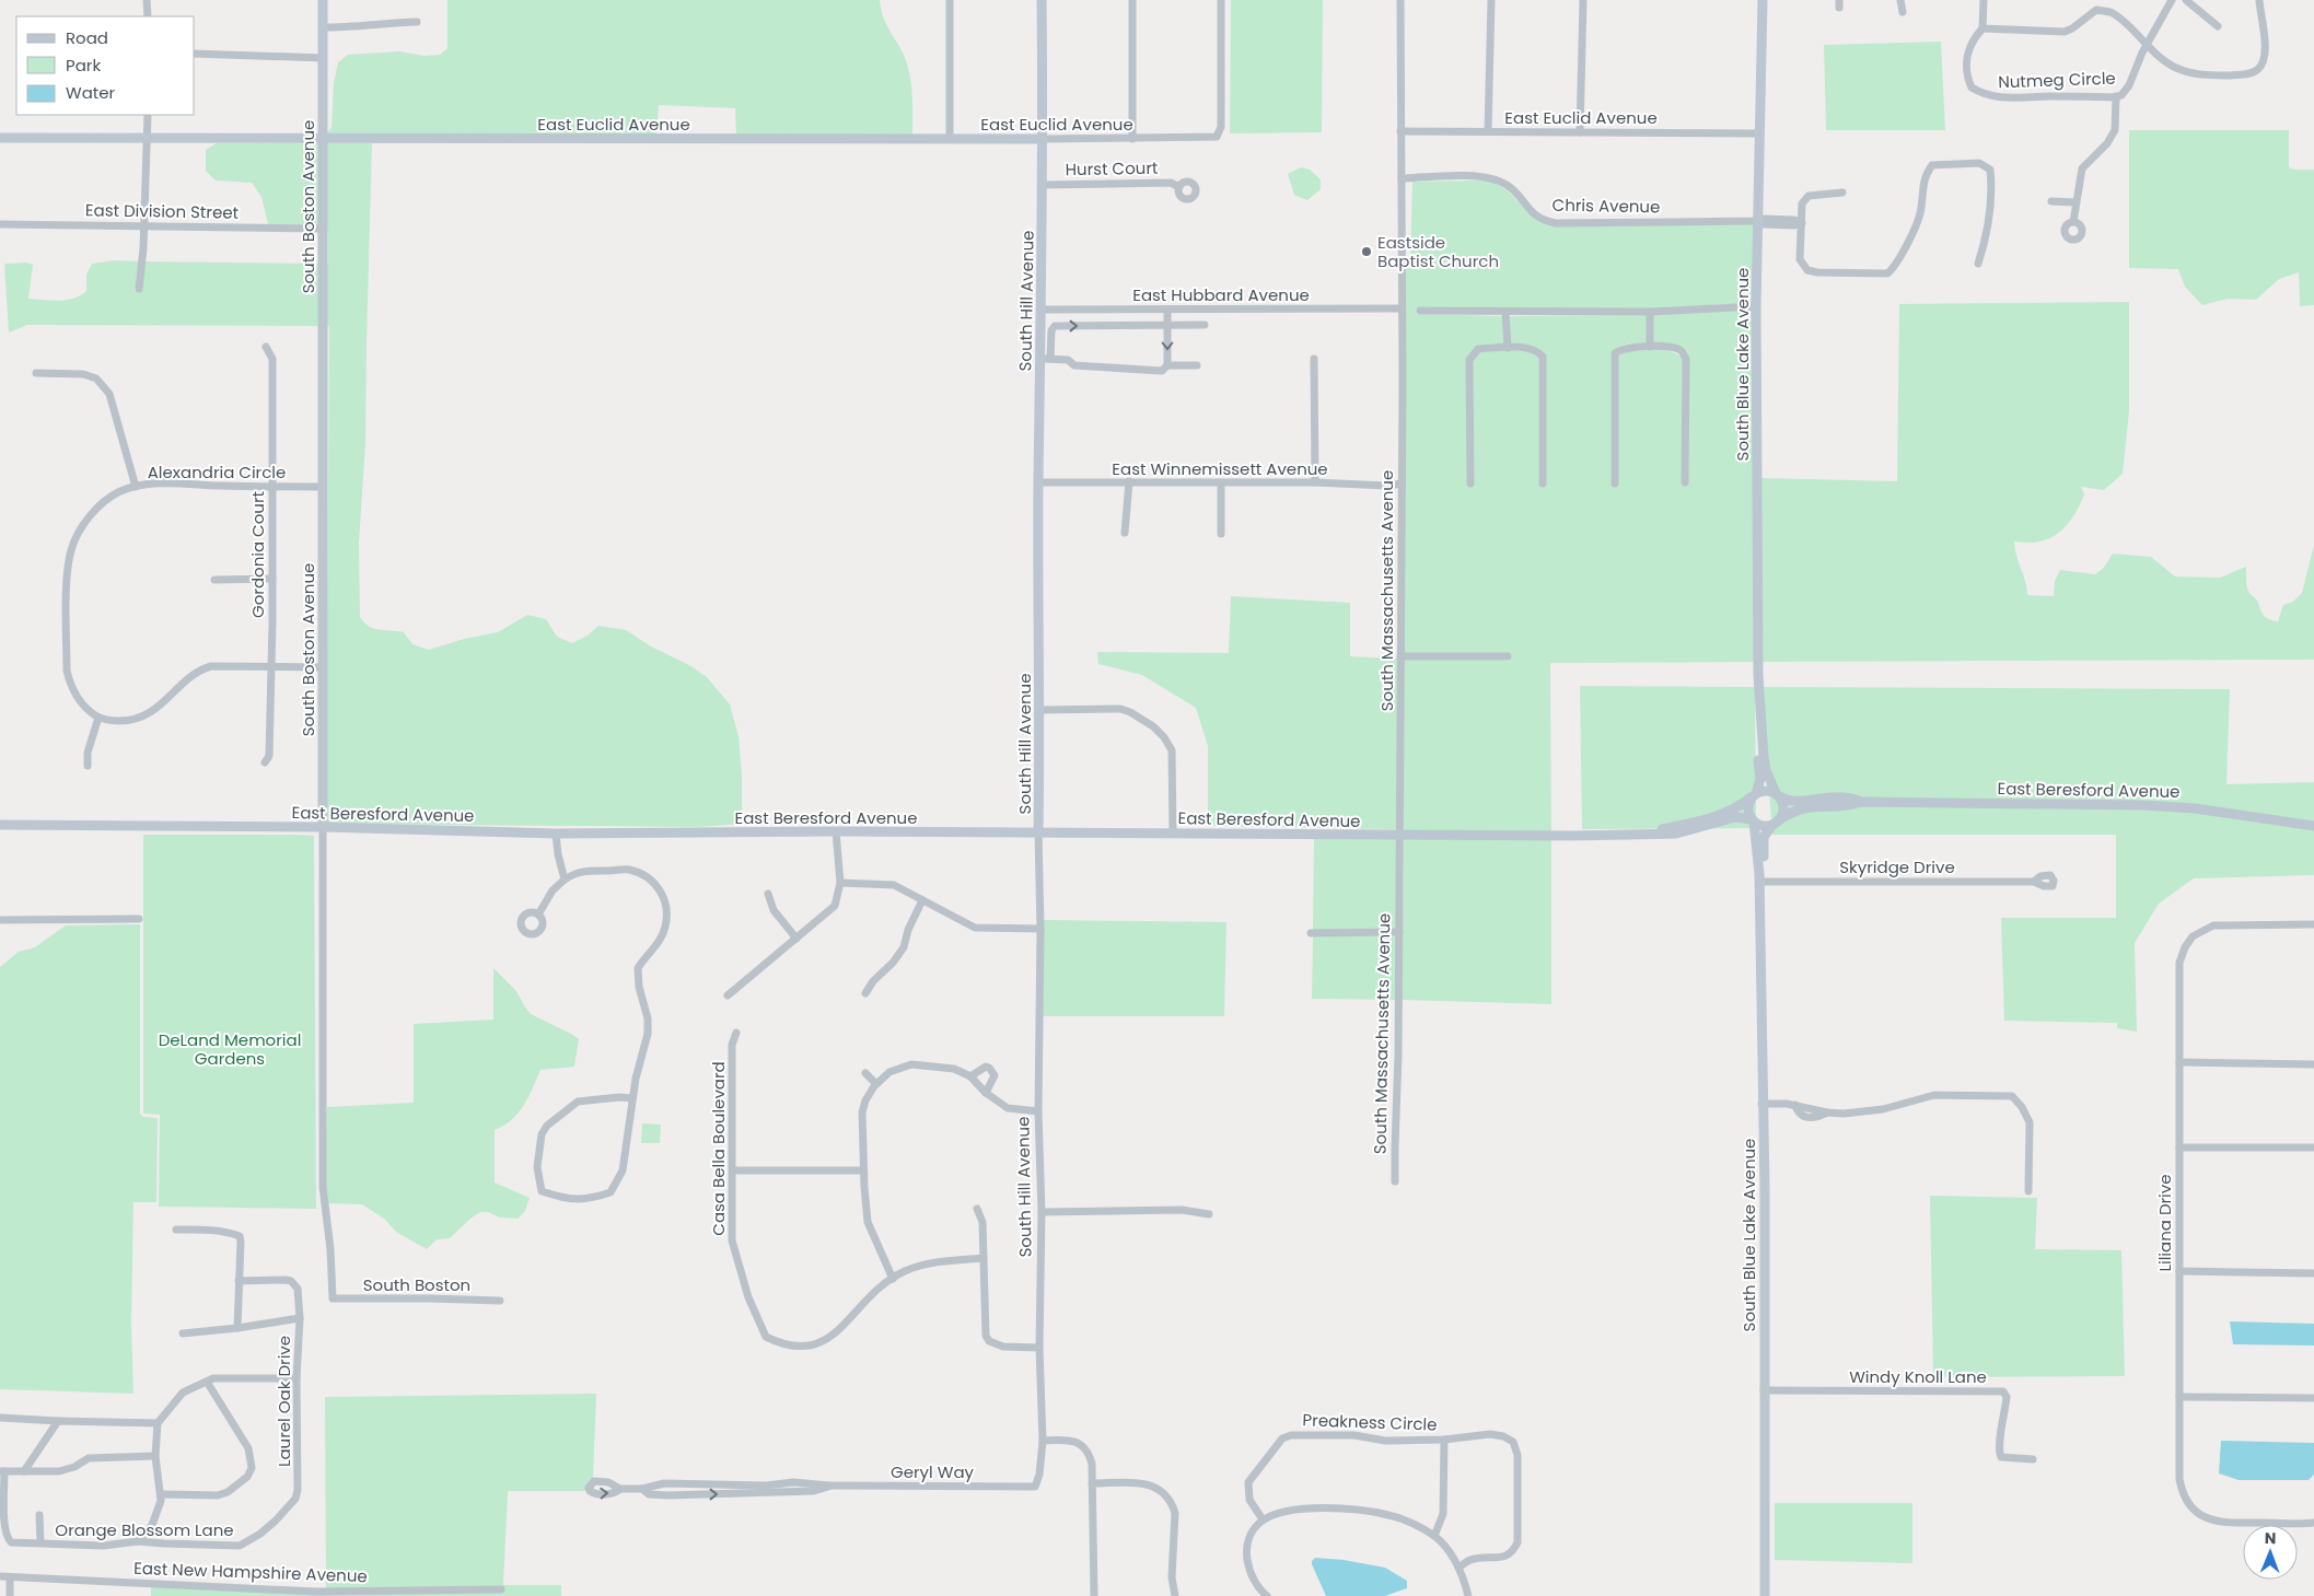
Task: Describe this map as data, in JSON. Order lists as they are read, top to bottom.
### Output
{
  "streets": {
    "street": [
      "Nutmeg Circle",
      "East Euclid Avenue",
      "Hurst Court",
      "Chris Avenue",
      "South Boston Avenue",
      "East Division Street",
      "East Hubbard Avenue",
      "South Hill Avenue",
      "South Blue Lake Avenue",
      "East Winnemissett Avenue",
      "Alexandria Circle",
      "Gordonia Court",
      "South Massachusetts Avenue",
      "East Beresford Avenue",
      "Skyridge Drive",
      "Casa Bella Boulevard",
      "Liliana Drive",
      "South Boston",
      "Windy Knoll Lane",
      "Laurel Oak Drive",
      "Preakness Circle",
      "Geryl Way",
      "Orange Blossom Lane",
      "East New Hampshire Avenue"
    ]
  },
  "crossings": [
    ["East Euclid Avenue", "South Boston Avenue"],
    ["East Euclid Avenue", "South Hill Avenue"],
    ["East Euclid Avenue", "South Blue Lake Avenue"],
    ["East Euclid Avenue", "South Massachusetts Avenue"],
    ["Hurst Court", "South Hill Avenue"],
    ["Chris Avenue", "South Blue Lake Avenue"],
    ["Chris Avenue", "South Massachusetts Avenue"],
    ["South Boston Avenue", "East Division Street"],
    ["South Boston Avenue", "Alexandria Circle"],
    ["South Boston Avenue", "East Beresford Avenue"],
    ["South Boston Avenue", "South Boston"],
    ["East Hubbard Avenue", "South Hill Avenue"],
    ["East Hubbard Avenue", "South Massachusetts Avenue"],
    ["South Hill Avenue", "East Winnemissett Avenue"],
    ["South Hill Avenue", "East Beresford Avenue"],
    ["South Hill Avenue", "Geryl Way"],
    ["South Blue Lake Avenue", "East Beresford Avenue"],
    ["South Blue Lake Avenue", "Skyridge Drive"],
    ["South Blue Lake Avenue", "Windy Knoll Lane"],
    ["East Winnemissett Avenue", "South Massachusetts Avenue"],
    ["Alexandria Circle", "Gordonia Court"],
    ["South Massachusetts Avenue", "East Beresford Avenue"],
    ["Laurel Oak Drive", "Orange Blossom Lane"]
  ],
  "parks": ["DeLand Memorial Gardens"],
  "places": ["Eastside Baptist Church"],
  "legend": ["Road", "Park", "Water"],
  "north": "top"
}
